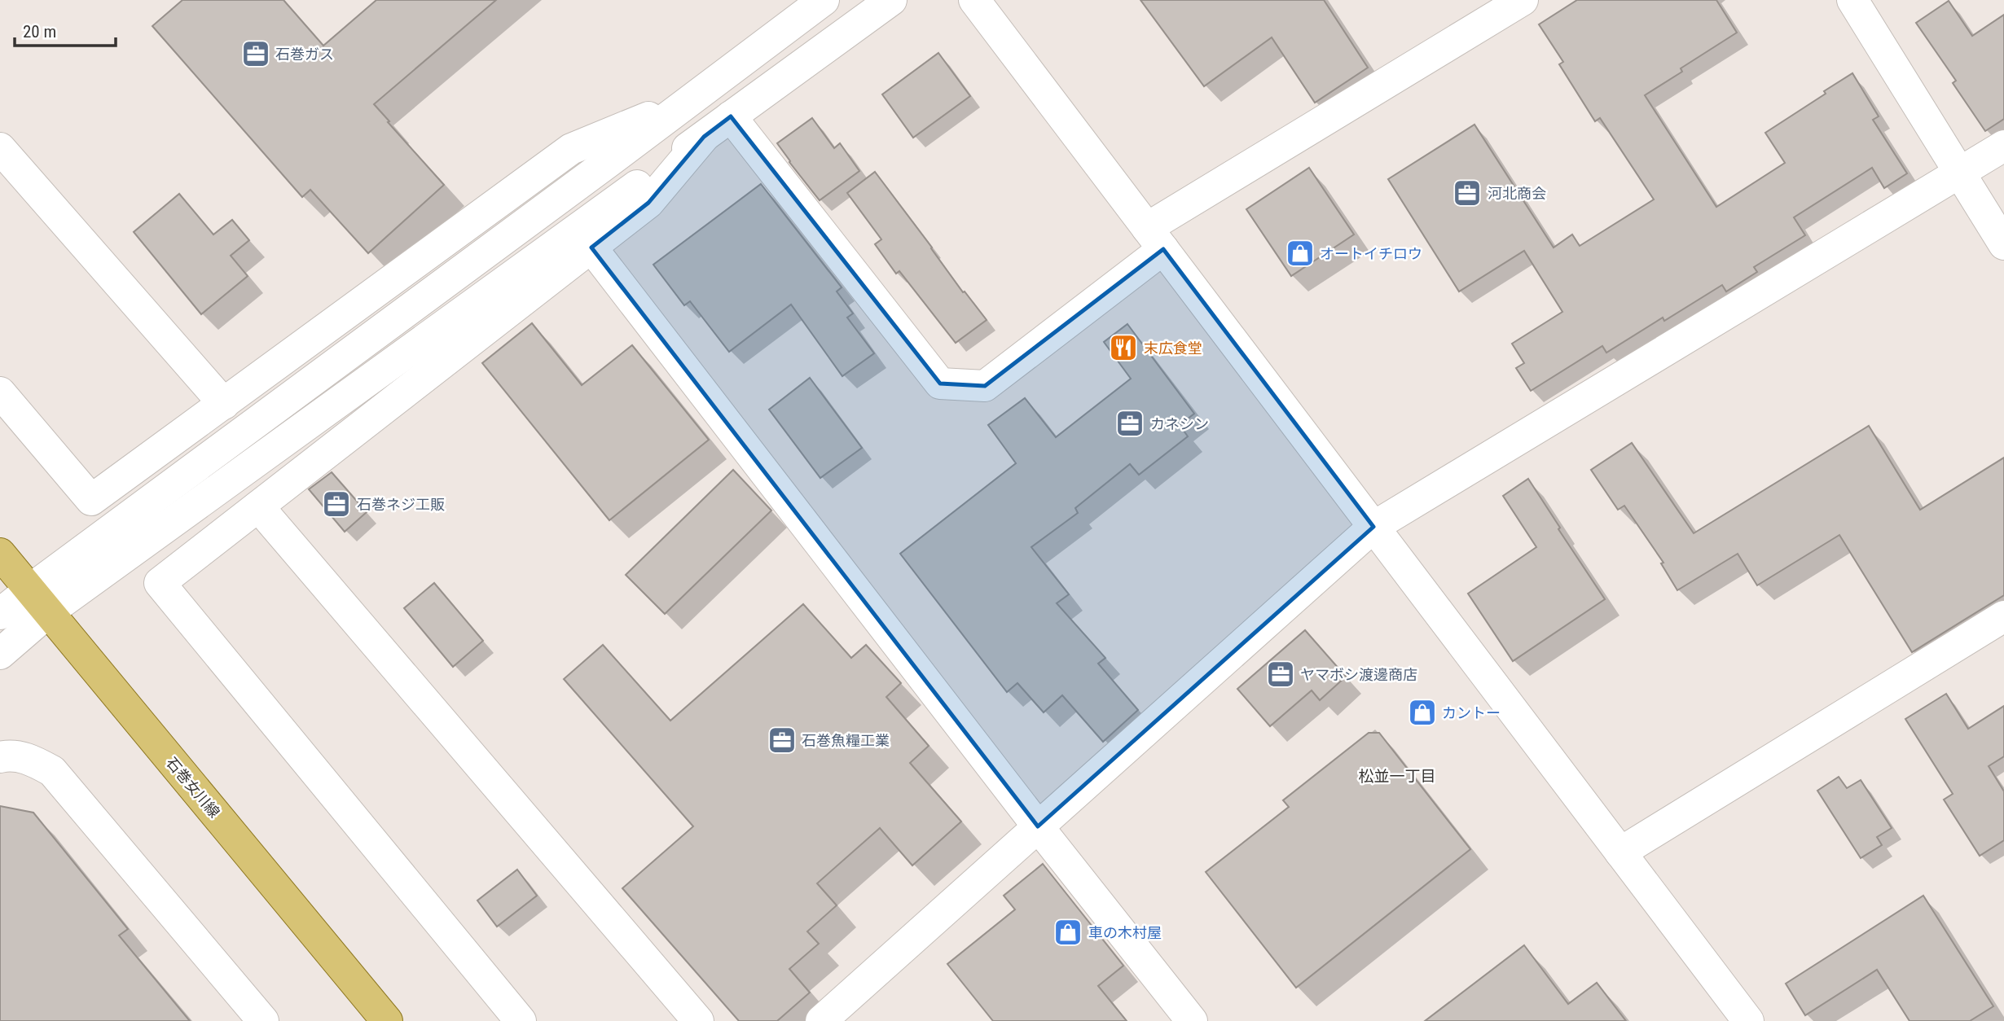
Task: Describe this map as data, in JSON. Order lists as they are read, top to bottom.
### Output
{
  "streets": {
    "main road": ["石巻女川線"]
  },
  "districts": ["松並一丁目"],
  "places": {
    "office": [
      "石巻ガス",
      "河北商会",
      "カネシン",
      "石巻ネジ工販",
      "ヤマボシ渡邊商店",
      "石巻魚糧工業"
    ],
    "shop": ["オートイチロウ", "カントー", "車の木村屋"],
    "restaurant": ["末広食堂"]
  },
  "scale_bar": "20 m"
}
